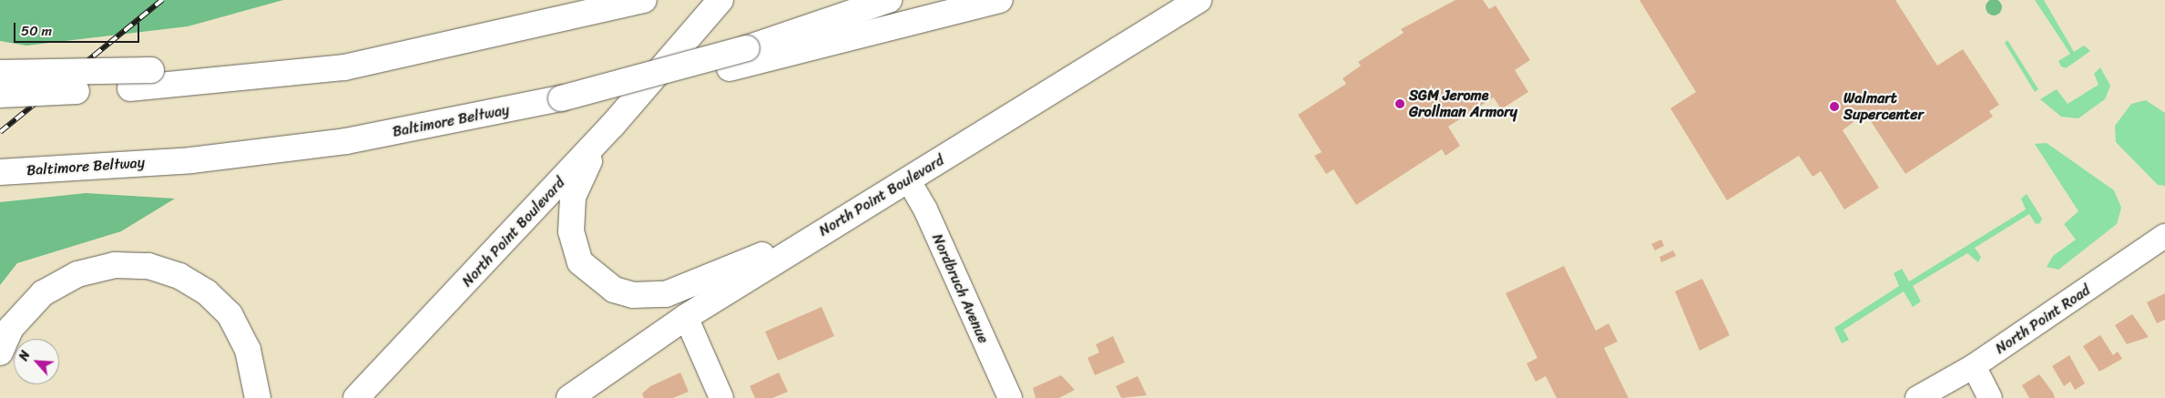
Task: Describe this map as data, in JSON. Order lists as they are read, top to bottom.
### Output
{
  "streets": {
    "main road": ["Baltimore Beltway", "North Point Boulevard"],
    "street": ["Nordbruch Avenue", "North Point Road"]
  },
  "crossings": [
    ["North Point Boulevard", "Nordbruch Avenue"]
  ],
  "places": ["SGM Jerome Grollman Armory", "Walmart Supercenter"],
  "scale_bar": "50 m",
  "north": "top left"
}
